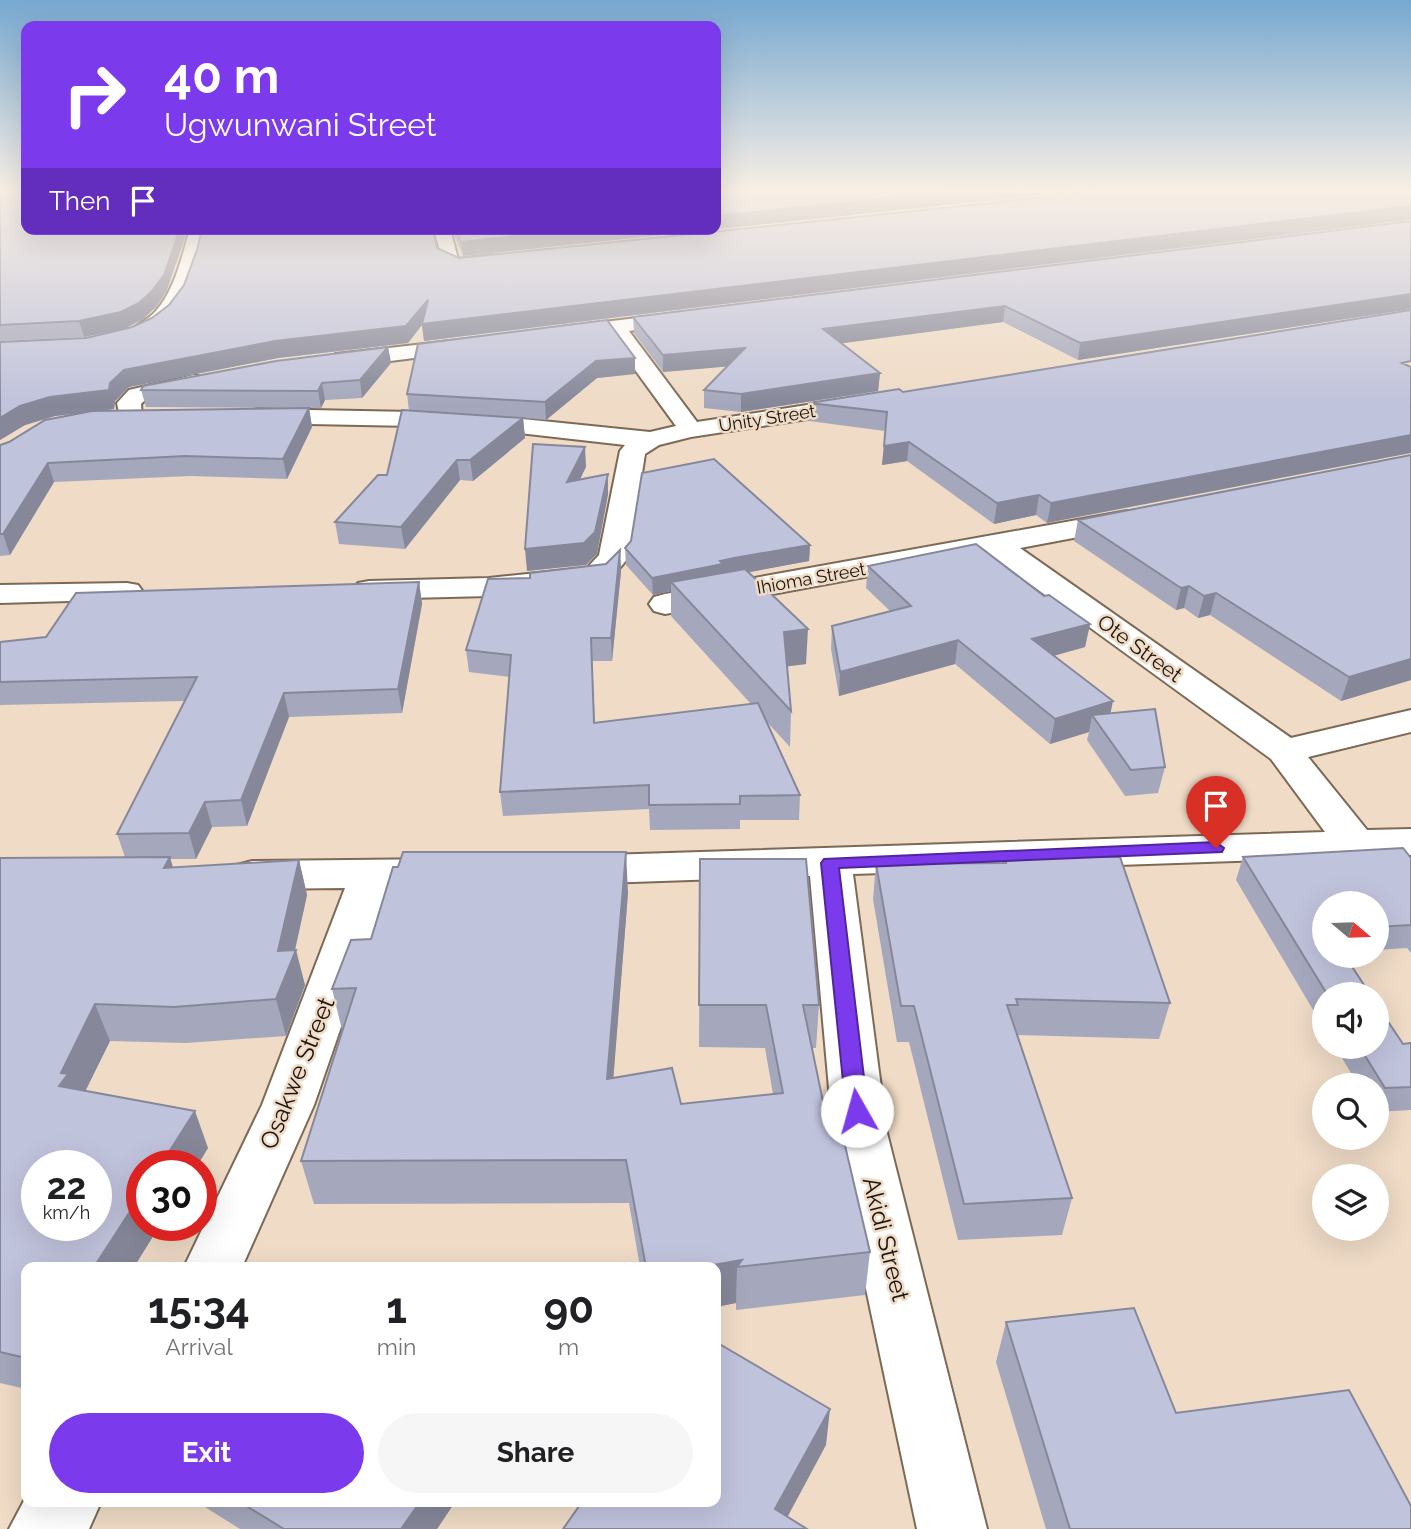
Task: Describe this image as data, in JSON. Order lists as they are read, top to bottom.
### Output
{
  "streets": {
    "street": [
      "Unity Street",
      "Ihioma Street",
      "Ote Street",
      "Osakwe Street",
      "Akidi Street"
    ]
  },
  "crossings": [
    ["Ihioma Street", "Ote Street"]
  ],
  "north": "right",
  "page": {
    "turn": ["40 m", "Ugwunwani Street"],
    "then": "Then",
    "speed": "22 km/h",
    "limit": "30",
    "eta": [
      "15:34",
      "Arrival",
      "1",
      "min",
      "90",
      "m"
    ],
    "buttons": ["Exit", "Share"]
  }
}
